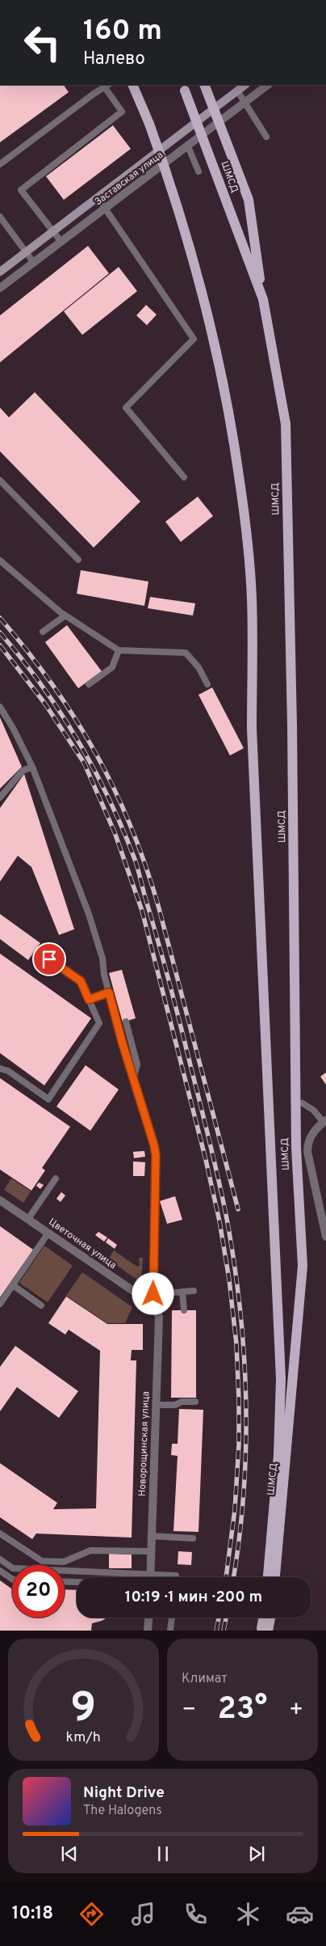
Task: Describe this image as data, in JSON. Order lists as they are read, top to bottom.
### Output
{
  "streets": {
    "main road": ["ШМСД"],
    "street": ["Заставская улица", "Цветочная улица", "Новорощинская улица"]
  },
  "crossings": [
    ["Цветочная улица", "Новорощинская улица"]
  ],
  "page": {
    "turn": ["160 m", "Налево"],
    "limit": "20",
    "trip": "10:19 · 1 мин · 200 m",
    "tile": "Климат",
    "heat": ["−", "23°", "+"],
    "song": ["Night Drive", "The Halogens"],
    "tabs": "10:18",
    "gauge": ["9", "km/h"]
  }
}
